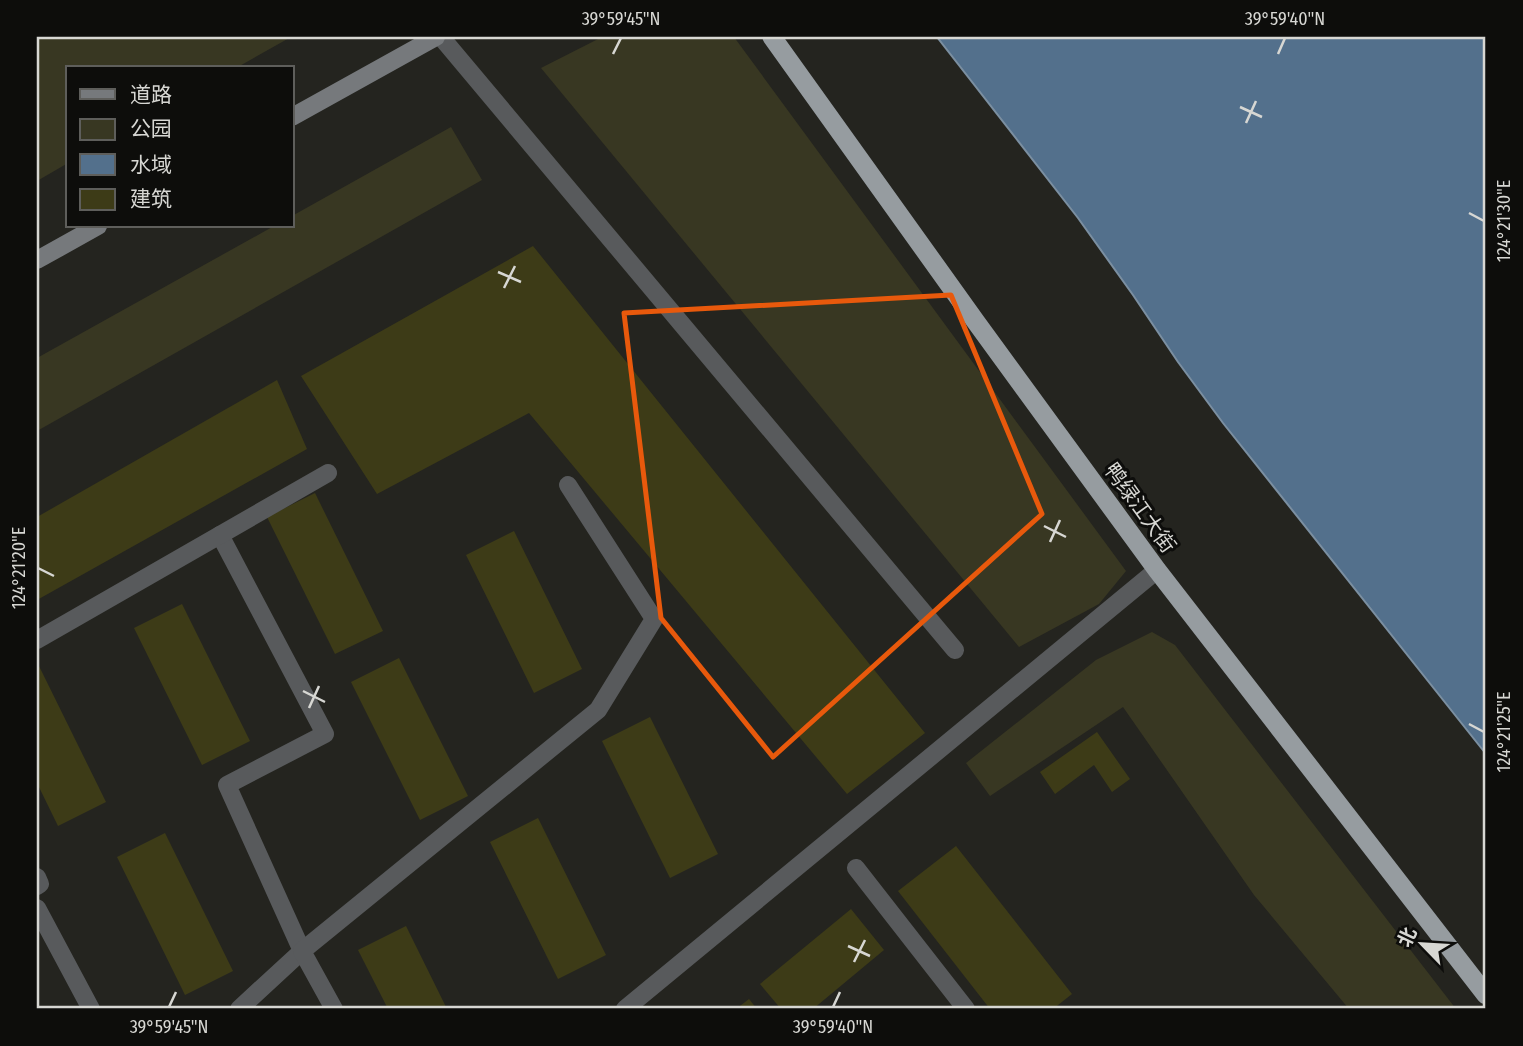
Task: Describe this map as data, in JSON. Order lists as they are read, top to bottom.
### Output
{
  "streets": {
    "highway": ["鸭绿江大街"]
  },
  "legend": [
    "道路",
    "公园",
    "水域",
    "建筑"
  ],
  "north": "top left",
  "coordinates": [
    "39°59'45\"N",
    "39°59'40\"N",
    "124°21'30\"E",
    "124°21'20\"E",
    "124°21'25\"E"
  ]
}
